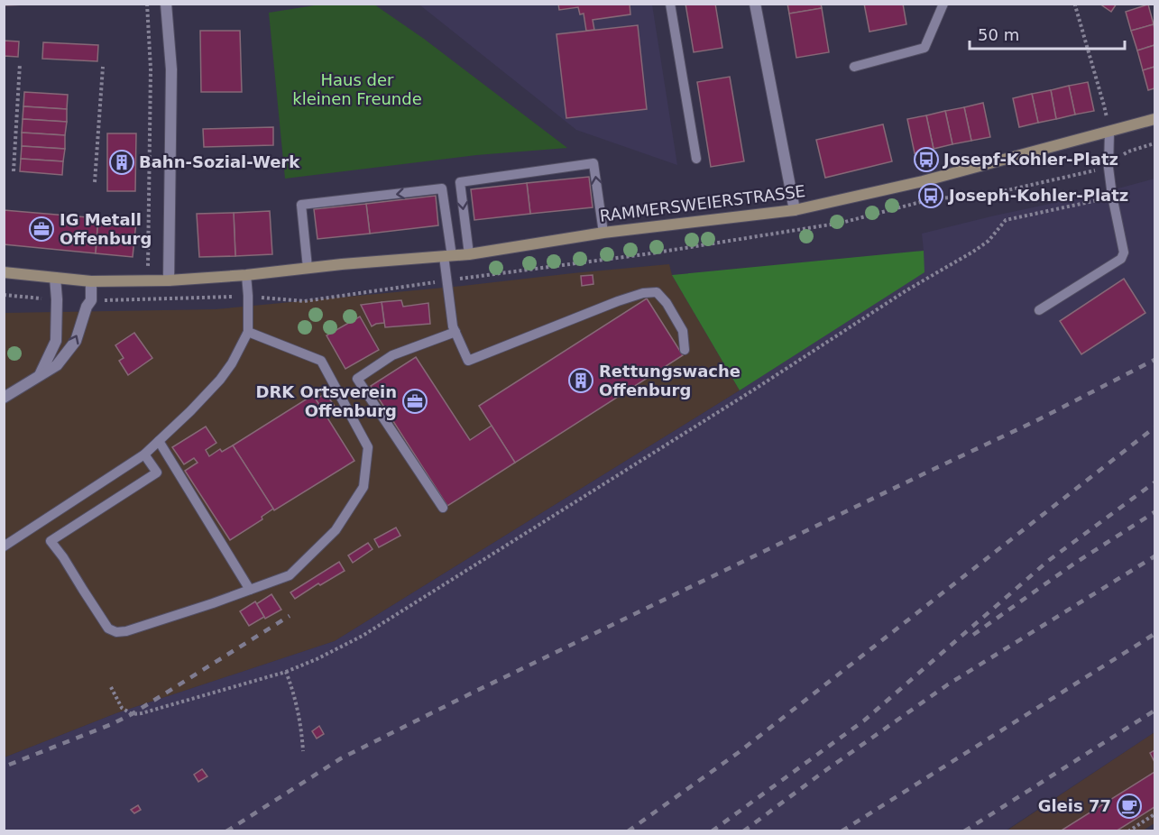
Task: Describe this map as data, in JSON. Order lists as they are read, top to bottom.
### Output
{
  "streets": {
    "street": ["RAMMERSWEIERSTRASSE"]
  },
  "parks": ["Haus der kleinen Freunde"],
  "places": {
    "bus stop": ["Josepf-Kohler-Platz", "Joseph-Kohler-Platz"],
    "building": ["Bahn-Sozial-Werk", "Rettungswache Offenburg"],
    "office": ["IG Metall Offenburg", "DRK Ortsverein Offenburg"],
    "cafe": ["Gleis 77"]
  },
  "scale_bar": "50 m"
}
